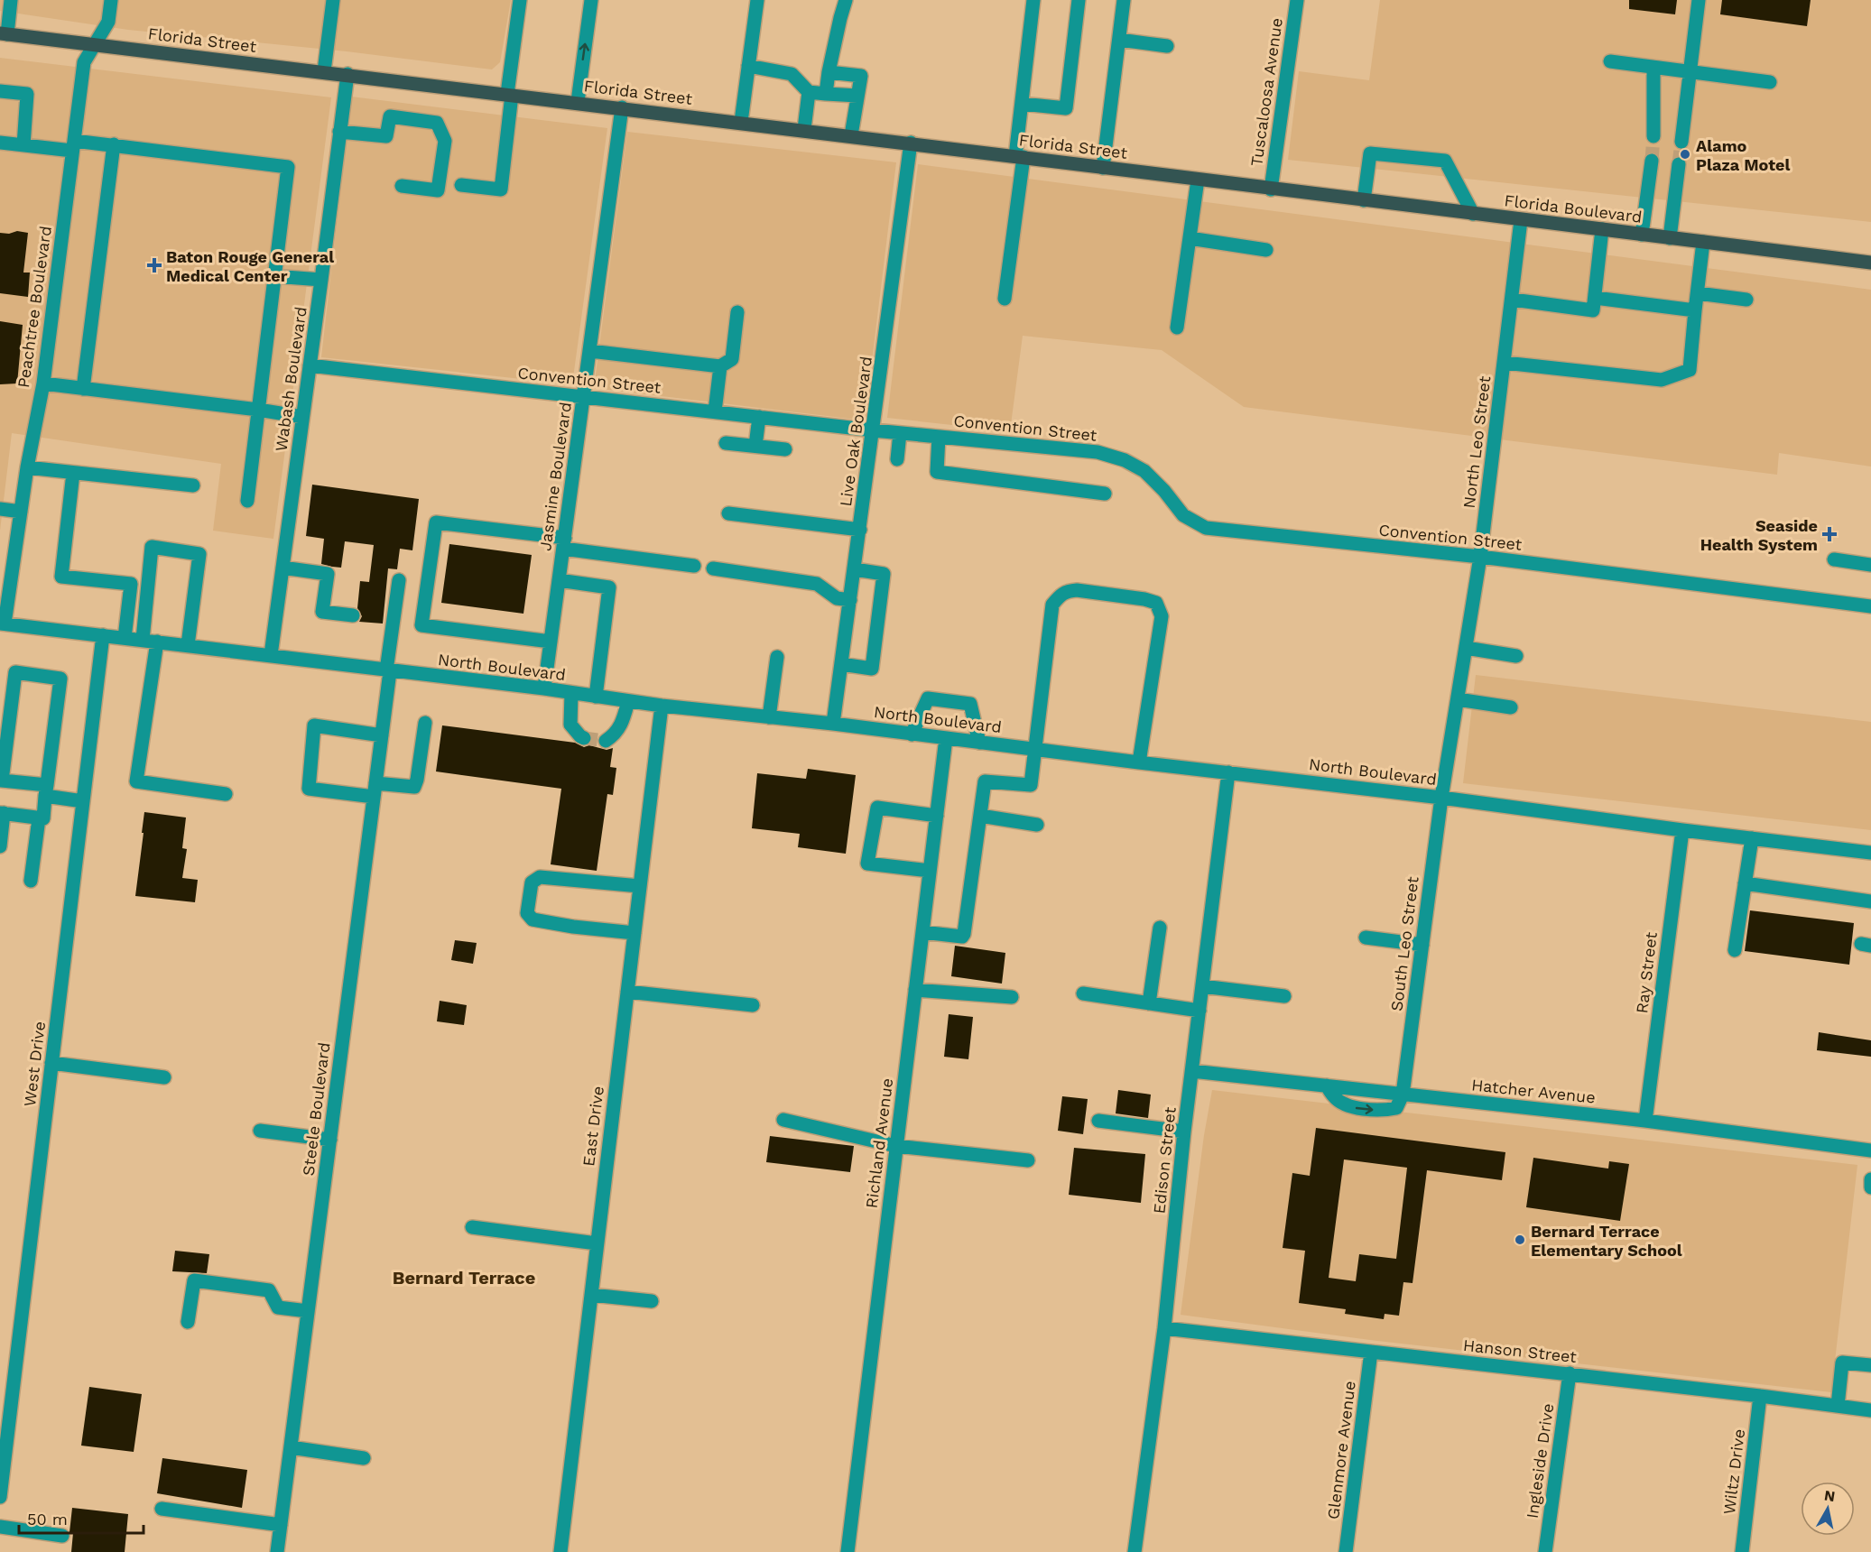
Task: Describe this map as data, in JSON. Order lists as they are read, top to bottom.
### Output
{
  "streets": {
    "main road": ["Florida Street", "Florida Boulevard"],
    "street": [
      "Tuscaloosa Avenue",
      "Peachtree Boulevard",
      "Wabash Boulevard",
      "Convention Street",
      "Live Oak Boulevard",
      "North Leo Street",
      "Jasmine Boulevard",
      "North Boulevard",
      "South Leo Street",
      "Ray Street",
      "West Drive",
      "Hatcher Avenue",
      "Steele Boulevard",
      "East Drive",
      "Richland Avenue",
      "Edison Street",
      "Hanson Street",
      "Glenmore Avenue",
      "Ingleside Drive",
      "Wiltz Drive"
    ]
  },
  "crossings": [
    ["Florida Street", "Tuscaloosa Avenue"],
    ["Florida Street", "Florida Boulevard"],
    ["Florida Street", "Peachtree Boulevard"],
    ["Florida Street", "Wabash Boulevard"],
    ["Florida Street", "Live Oak Boulevard"],
    ["Florida Street", "Jasmine Boulevard"],
    ["Tuscaloosa Avenue", "Florida Boulevard"],
    ["Florida Boulevard", "North Leo Street"],
    ["Peachtree Boulevard", "North Boulevard"],
    ["Wabash Boulevard", "Convention Street"],
    ["Wabash Boulevard", "North Boulevard"],
    ["Convention Street", "Live Oak Boulevard"],
    ["Convention Street", "North Leo Street"],
    ["Convention Street", "Jasmine Boulevard"],
    ["Live Oak Boulevard", "North Boulevard"],
    ["North Leo Street", "North Boulevard"],
    ["North Leo Street", "South Leo Street"],
    ["Jasmine Boulevard", "North Boulevard"],
    ["North Boulevard", "South Leo Street"],
    ["North Boulevard", "Ray Street"],
    ["North Boulevard", "West Drive"],
    ["North Boulevard", "Steele Boulevard"],
    ["North Boulevard", "East Drive"],
    ["North Boulevard", "Richland Avenue"],
    ["North Boulevard", "Edison Street"],
    ["South Leo Street", "Hatcher Avenue"],
    ["Ray Street", "Hatcher Avenue"],
    ["Hatcher Avenue", "Edison Street"],
    ["Edison Street", "Hanson Street"],
    ["Hanson Street", "Glenmore Avenue"],
    ["Hanson Street", "Ingleside Drive"],
    ["Hanson Street", "Wiltz Drive"]
  ],
  "districts": ["Bernard Terrace"],
  "places": {
    "other": ["Alamo Plaza Motel", "Bernard Terrace Elementary School"],
    "health": ["Baton Rouge General Medical Center", "Seaside Health System"]
  },
  "scale_bar": "50 m",
  "north": "top"
}
